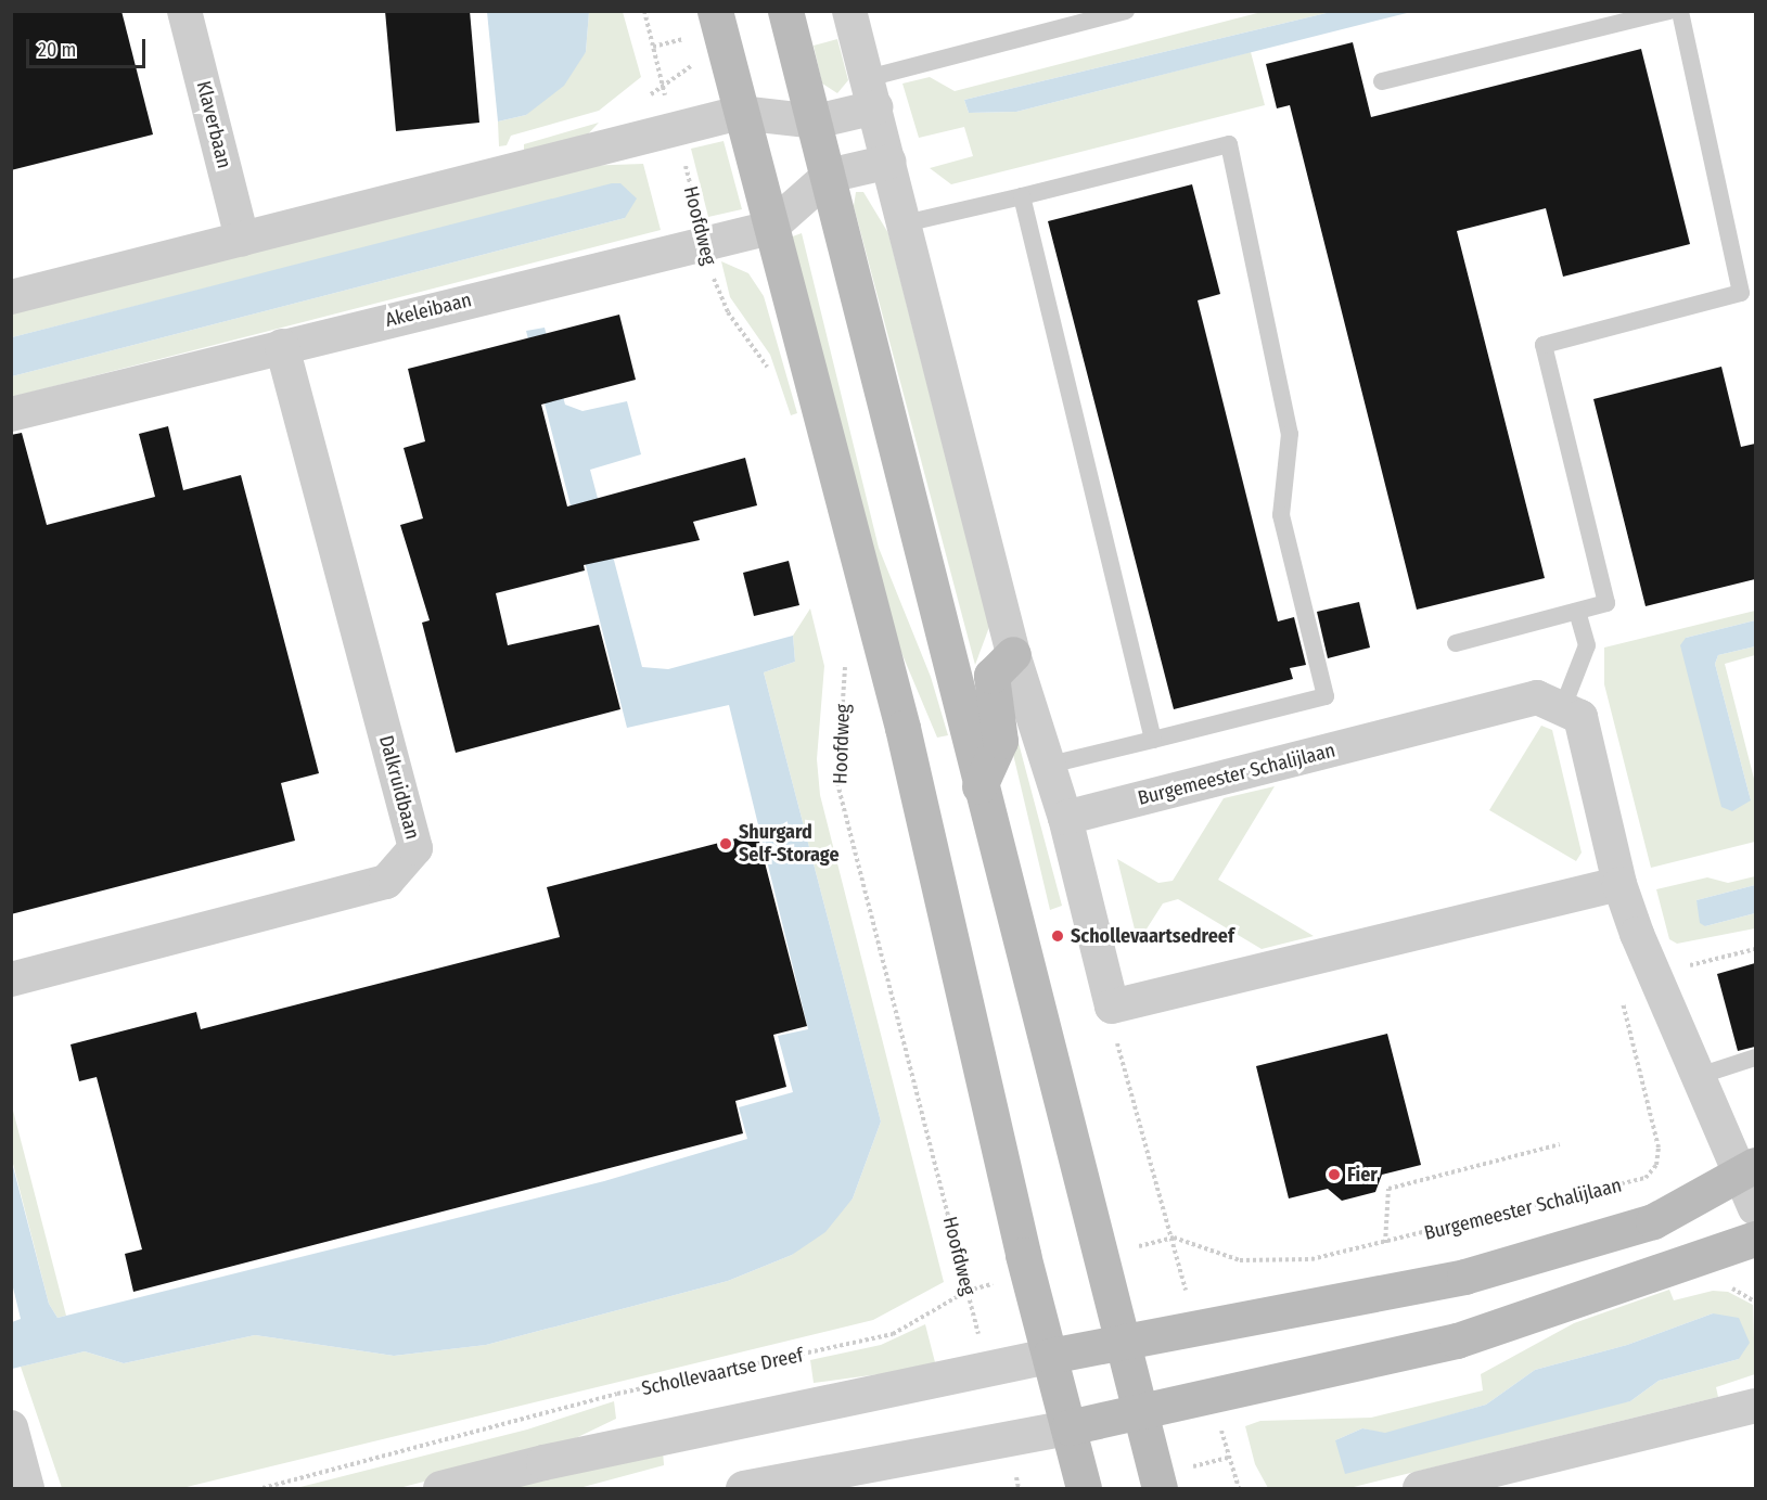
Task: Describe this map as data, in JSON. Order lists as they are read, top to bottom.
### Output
{
  "streets": {
    "street": [
      "Klaverbaan",
      "Akeleibaan",
      "Burgemeester Schalijlaan",
      "Dalkruidbaan"
    ],
    "path": ["Hoofdweg", "Schollevaartse Dreef"]
  },
  "crossings": [
    ["Hoofdweg", "Akeleibaan"],
    ["Hoofdweg", "Schollevaartse Dreef"],
    ["Akeleibaan", "Dalkruidbaan"]
  ],
  "places": ["Shurgard Self-Storage", "Schollevaartsedreef", "Fier"],
  "scale_bar": "20 m"
}
